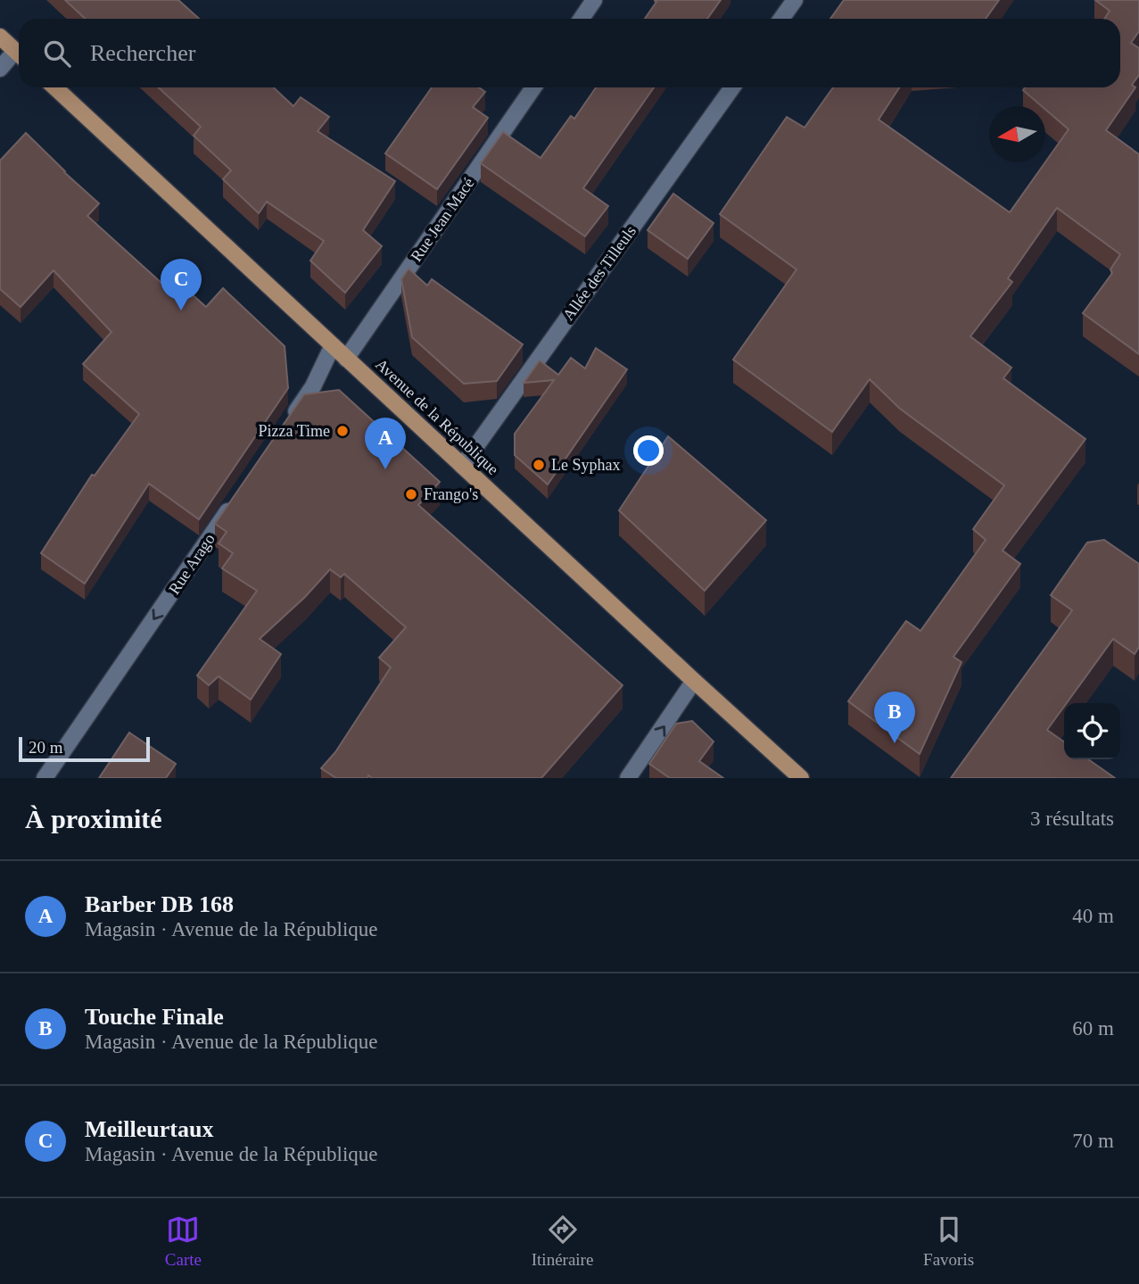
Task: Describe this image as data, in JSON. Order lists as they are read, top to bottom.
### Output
{
  "streets": {
    "main road": ["Avenue de la République"],
    "street": ["Rue Jean Macé", "Allée des Tilleuls", "Rue Arago"]
  },
  "crossings": [
    ["Rue Jean Macé", "Avenue de la République"],
    ["Allée des Tilleuls", "Avenue de la République"]
  ],
  "one_way": ["Rue Arago"],
  "places": ["Pizza Time", "Le Syphax", "Frango's"],
  "scale_bar": "20 m",
  "north": "left",
  "page": {
    "search": "Rechercher",
    "pins": ["C", "A", "B"],
    "scale": "20 m",
    "heading": ["À proximité", "3 résultats"],
    "list": [
      {
        "mark": "A",
        "name": "Barber DB 168",
        "note": "Magasin · Avenue de la République",
        "value": "40 m"
      },
      {
        "mark": "B",
        "name": "Touche Finale",
        "note": "Magasin · Avenue de la République",
        "value": "60 m"
      },
      {
        "mark": "C",
        "name": "Meilleurtaux",
        "note": "Magasin · Avenue de la République",
        "value": "70 m"
      }
    ],
    "nav": ["Carte", "Itinéraire", "Favoris"]
  }
}
